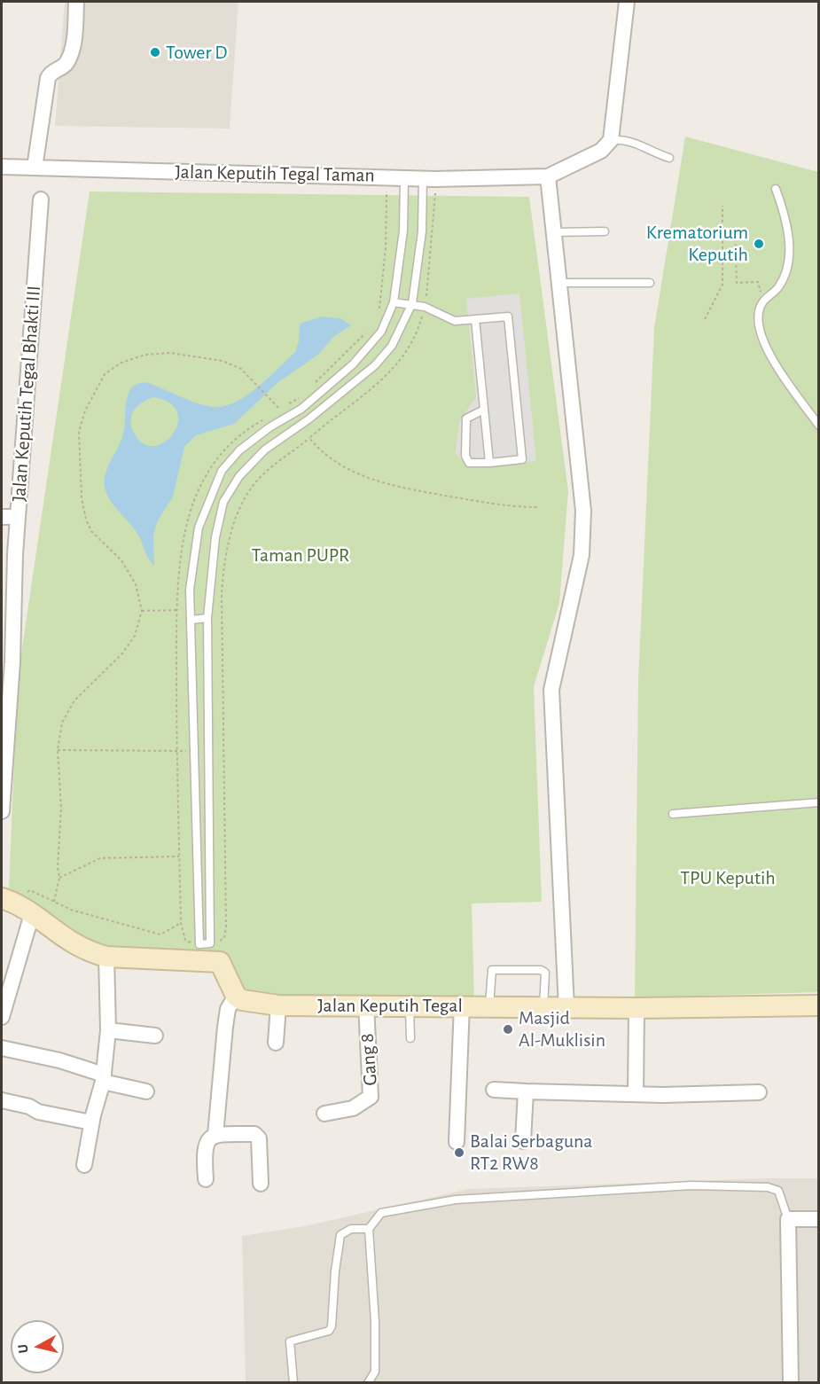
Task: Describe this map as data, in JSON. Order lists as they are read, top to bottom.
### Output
{
  "streets": {
    "main road": ["Jalan Keputih Tegal"],
    "street": ["Jalan Keputih Tegal Taman", "Jalan Keputih Tegal Bhakti III", "Gang 8"]
  },
  "crossings": [
    ["Jalan Keputih Tegal", "Gang 8"]
  ],
  "parks": ["Taman PUPR", "TPU Keputih"],
  "places": [
    "Tower D",
    "Krematorium Keputih",
    "Masjid Al-Muklisin",
    "Balai Serbaguna RT2 RW8"
  ],
  "north": "left"
}
